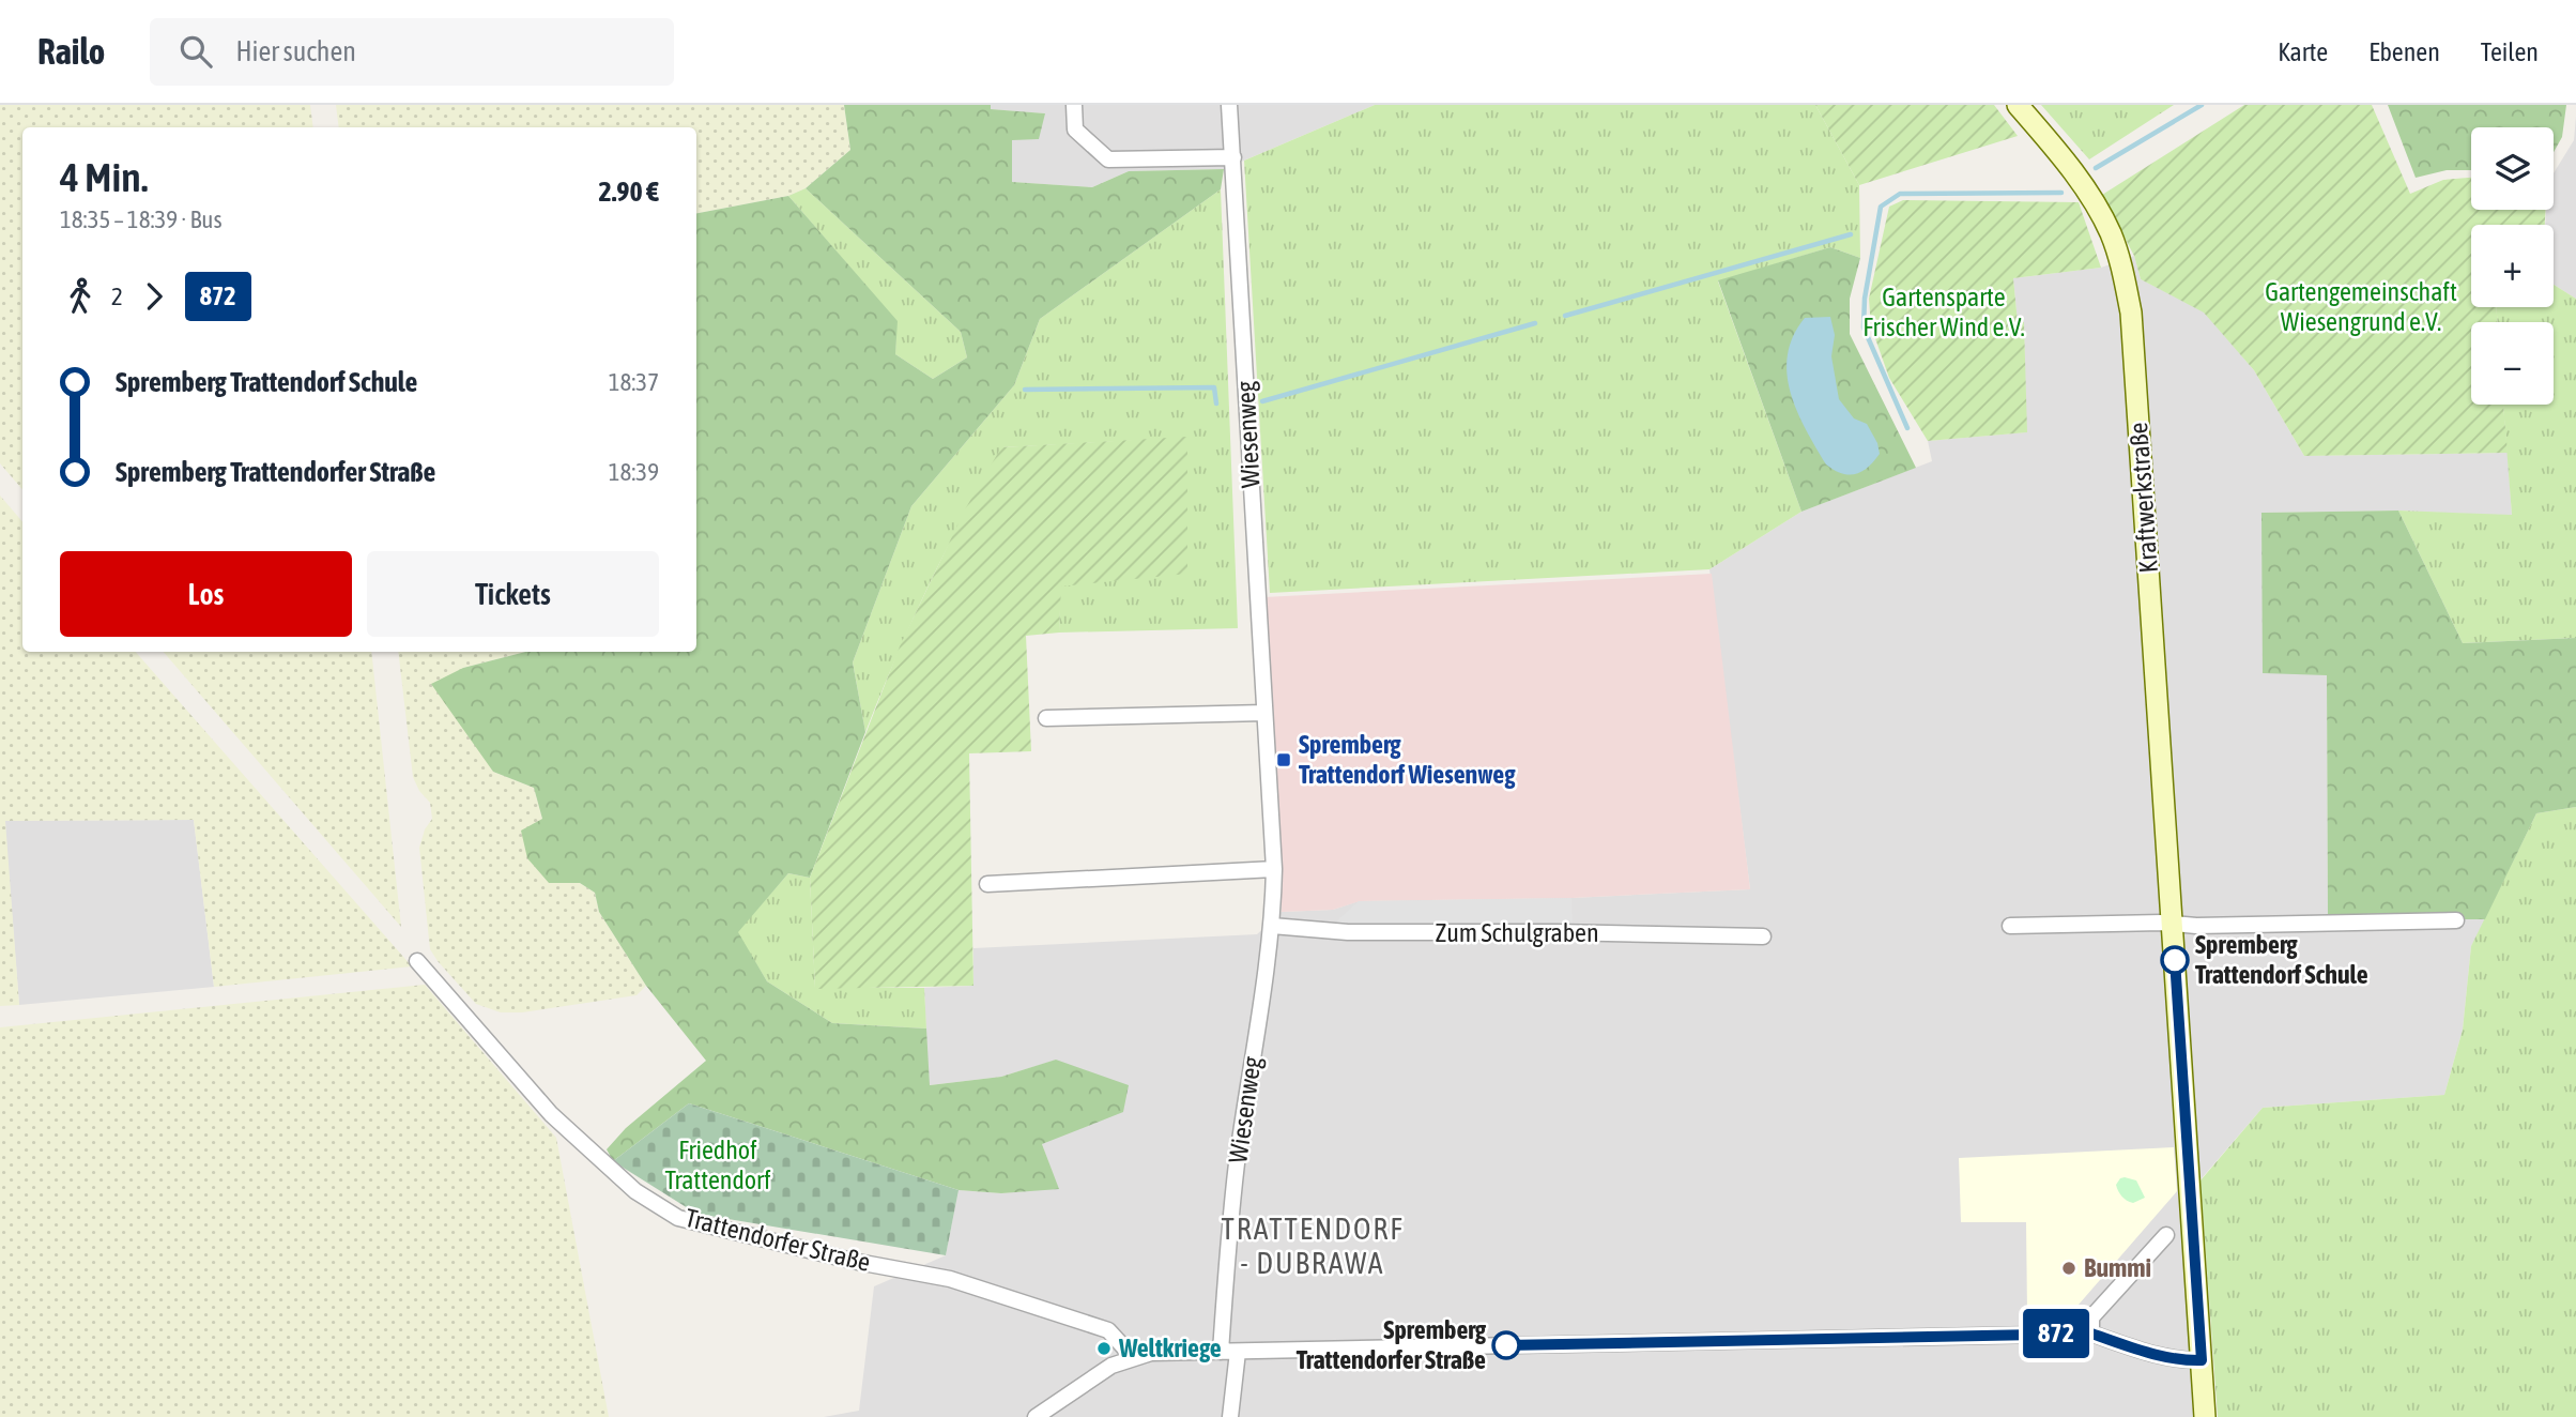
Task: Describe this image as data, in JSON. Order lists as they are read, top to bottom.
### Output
{
  "streets": {
    "main road": ["Kraftwerkstraße"],
    "street": ["Wiesenweg", "Zum Schulgraben", "Trattendorfer Straße"]
  },
  "crossings": [
    ["Wiesenweg", "Zum Schulgraben"]
  ],
  "districts": ["TRATTENDORF - DUBRAWA"],
  "parks": ["Gartengemeinschaft Wiesengrund e.V.", "Gartensparte Frischer Wind e.V.", "Friedhof Trattendorf"],
  "places": {
    "transit": ["Spremberg Trattendorf Wiesenweg"],
    "other": [
      "Spremberg Trattendorf Schule",
      "Bummi",
      "Spremberg Trattendorfer Straße",
      "Weltkriege"
    ]
  },
  "lines": ["bus line 872"],
  "page": {
    "header": "Railo",
    "search": "Hier suchen",
    "nav": ["Karte", "Ebenen", "Teilen"],
    "on_map": "872",
    "map_buttons": ["+", "−"],
    "heading": ["4 Min.", "18:35 – 18:39 · Bus", "2.90 €"],
    "legs": ["2", "872"],
    "list": [
      {
        "name": "Spremberg Trattendorf Schule",
        "value": "18:37"
      },
      {
        "name": "Spremberg Trattendorfer Straße",
        "value": "18:39"
      }
    ],
    "buttons": ["Los", "Tickets"]
  }
}
